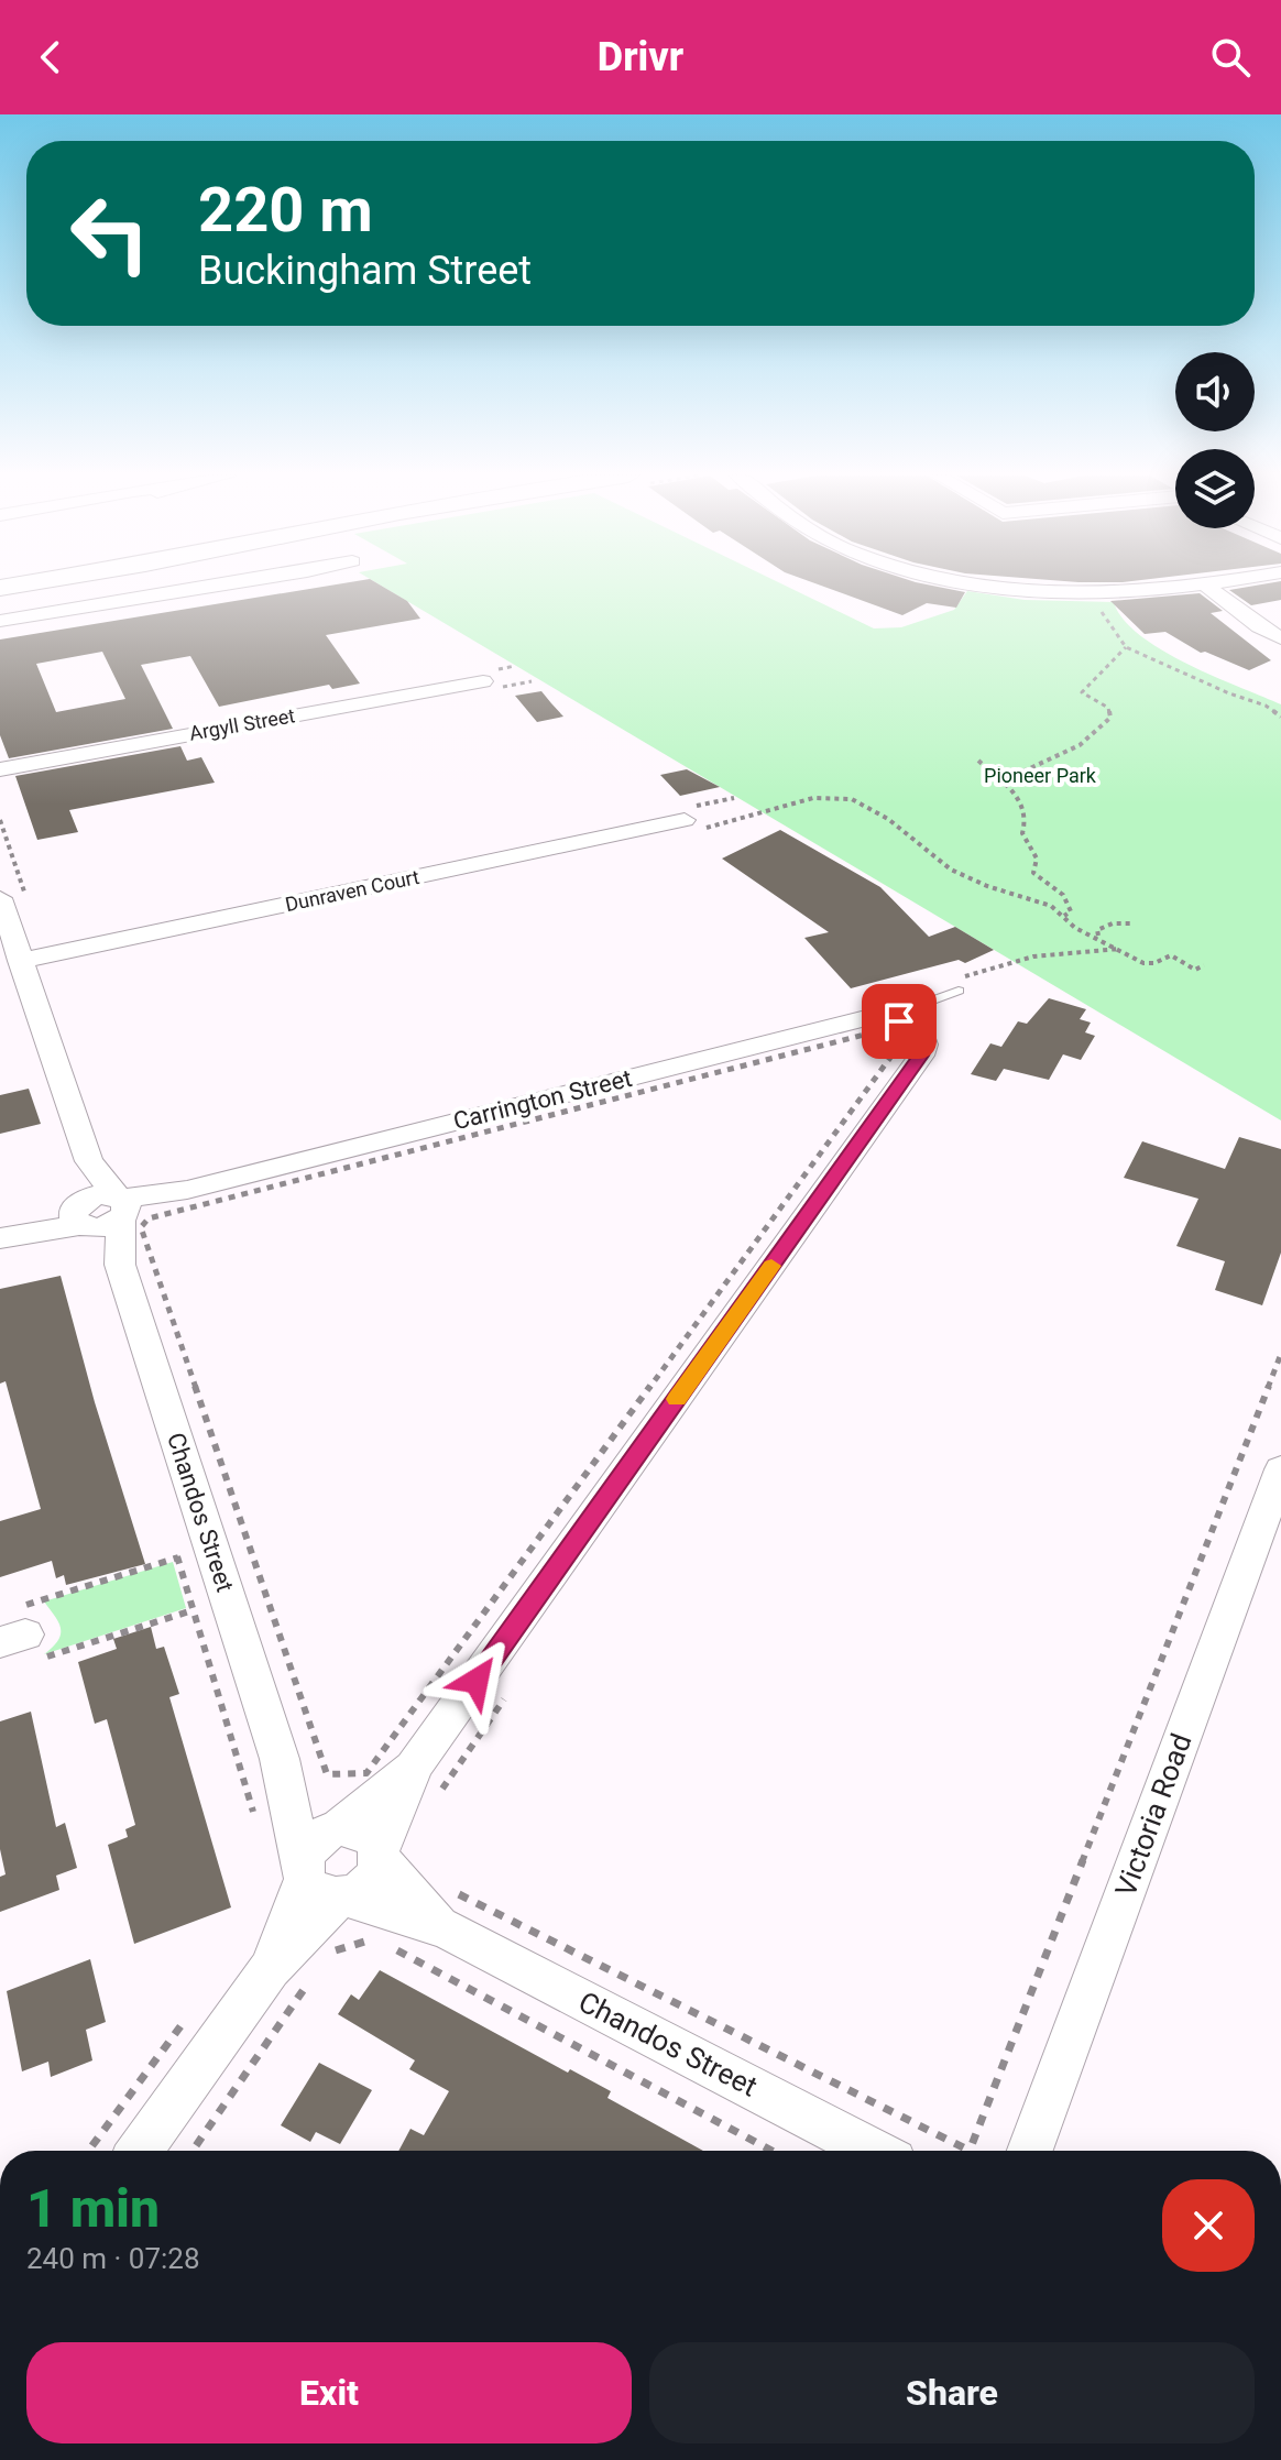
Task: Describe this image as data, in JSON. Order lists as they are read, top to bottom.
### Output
{
  "streets": {
    "street": [
      "Argyll Street",
      "Dunraven Court",
      "Carrington Street",
      "Chandos Street",
      "Victoria Road"
    ]
  },
  "parks": ["Pioneer Park"],
  "page": {
    "header": "Drivr",
    "turn": ["220 m", "Buckingham Street"],
    "heading": ["1 min", "240 m · 07:28"],
    "buttons": ["Exit", "Share"]
  }
}
